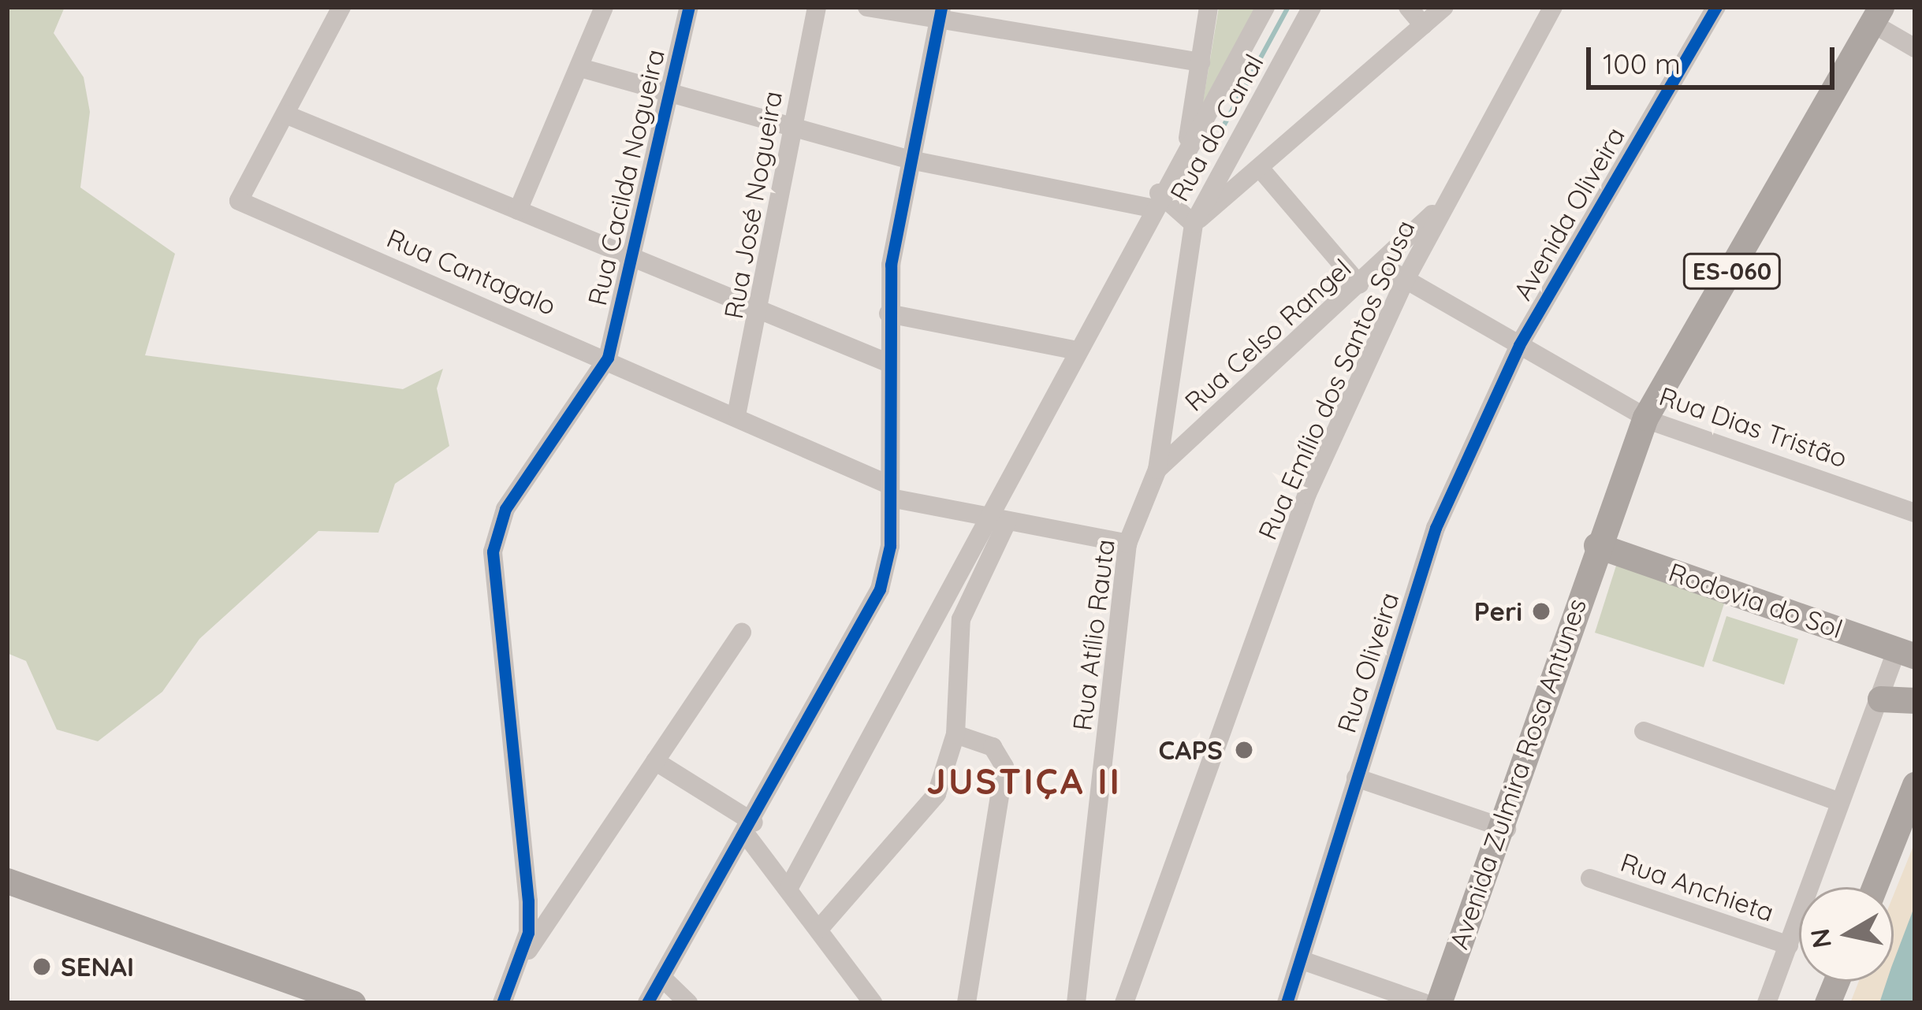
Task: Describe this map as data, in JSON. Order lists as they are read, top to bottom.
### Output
{
  "streets": {
    "main road": ["ES-060", "Rodovia do Sol", "Avenida Zulmira Rosa Antunes"],
    "street": [
      "Rua do Canal",
      "Rua Cacilda Nogueira",
      "Rua José Nogueira",
      "Avenida Oliveira",
      "Rua Cantagalo",
      "Rua Celso Rangel",
      "Rua Emílio dos Santos Sousa",
      "Rua Dias Tristão",
      "Rua Atílio Rauta",
      "Rua Oliveira",
      "Rua Anchieta"
    ]
  },
  "crossings": [
    ["Rua do Canal", "Rua Cantagalo"],
    ["Rua do Canal", "Rua Atílio Rauta"],
    ["Rua Cacilda Nogueira", "Rua Cantagalo"],
    ["Rua José Nogueira", "Rua Cantagalo"],
    ["Avenida Oliveira", "Rua Dias Tristão"],
    ["Avenida Oliveira", "Rua Oliveira"],
    ["ES-060", "Rua Dias Tristão"],
    ["ES-060", "Rodovia do Sol"],
    ["ES-060", "Avenida Zulmira Rosa Antunes"],
    ["Rua Cantagalo", "Rua Atílio Rauta"],
    ["Rua Celso Rangel", "Rua Emílio dos Santos Sousa"],
    ["Rua Celso Rangel", "Rua Dias Tristão"],
    ["Rua Celso Rangel", "Rua Atílio Rauta"],
    ["Rua Emílio dos Santos Sousa", "Rua Dias Tristão"],
    ["Rua Dias Tristão", "Rua Oliveira"],
    ["Rodovia do Sol", "Avenida Zulmira Rosa Antunes"]
  ],
  "districts": ["JUSTIÇA II"],
  "places": ["Peri", "CAPS", "SENAI"],
  "scale_bar": "100 m",
  "north": "left"
}
